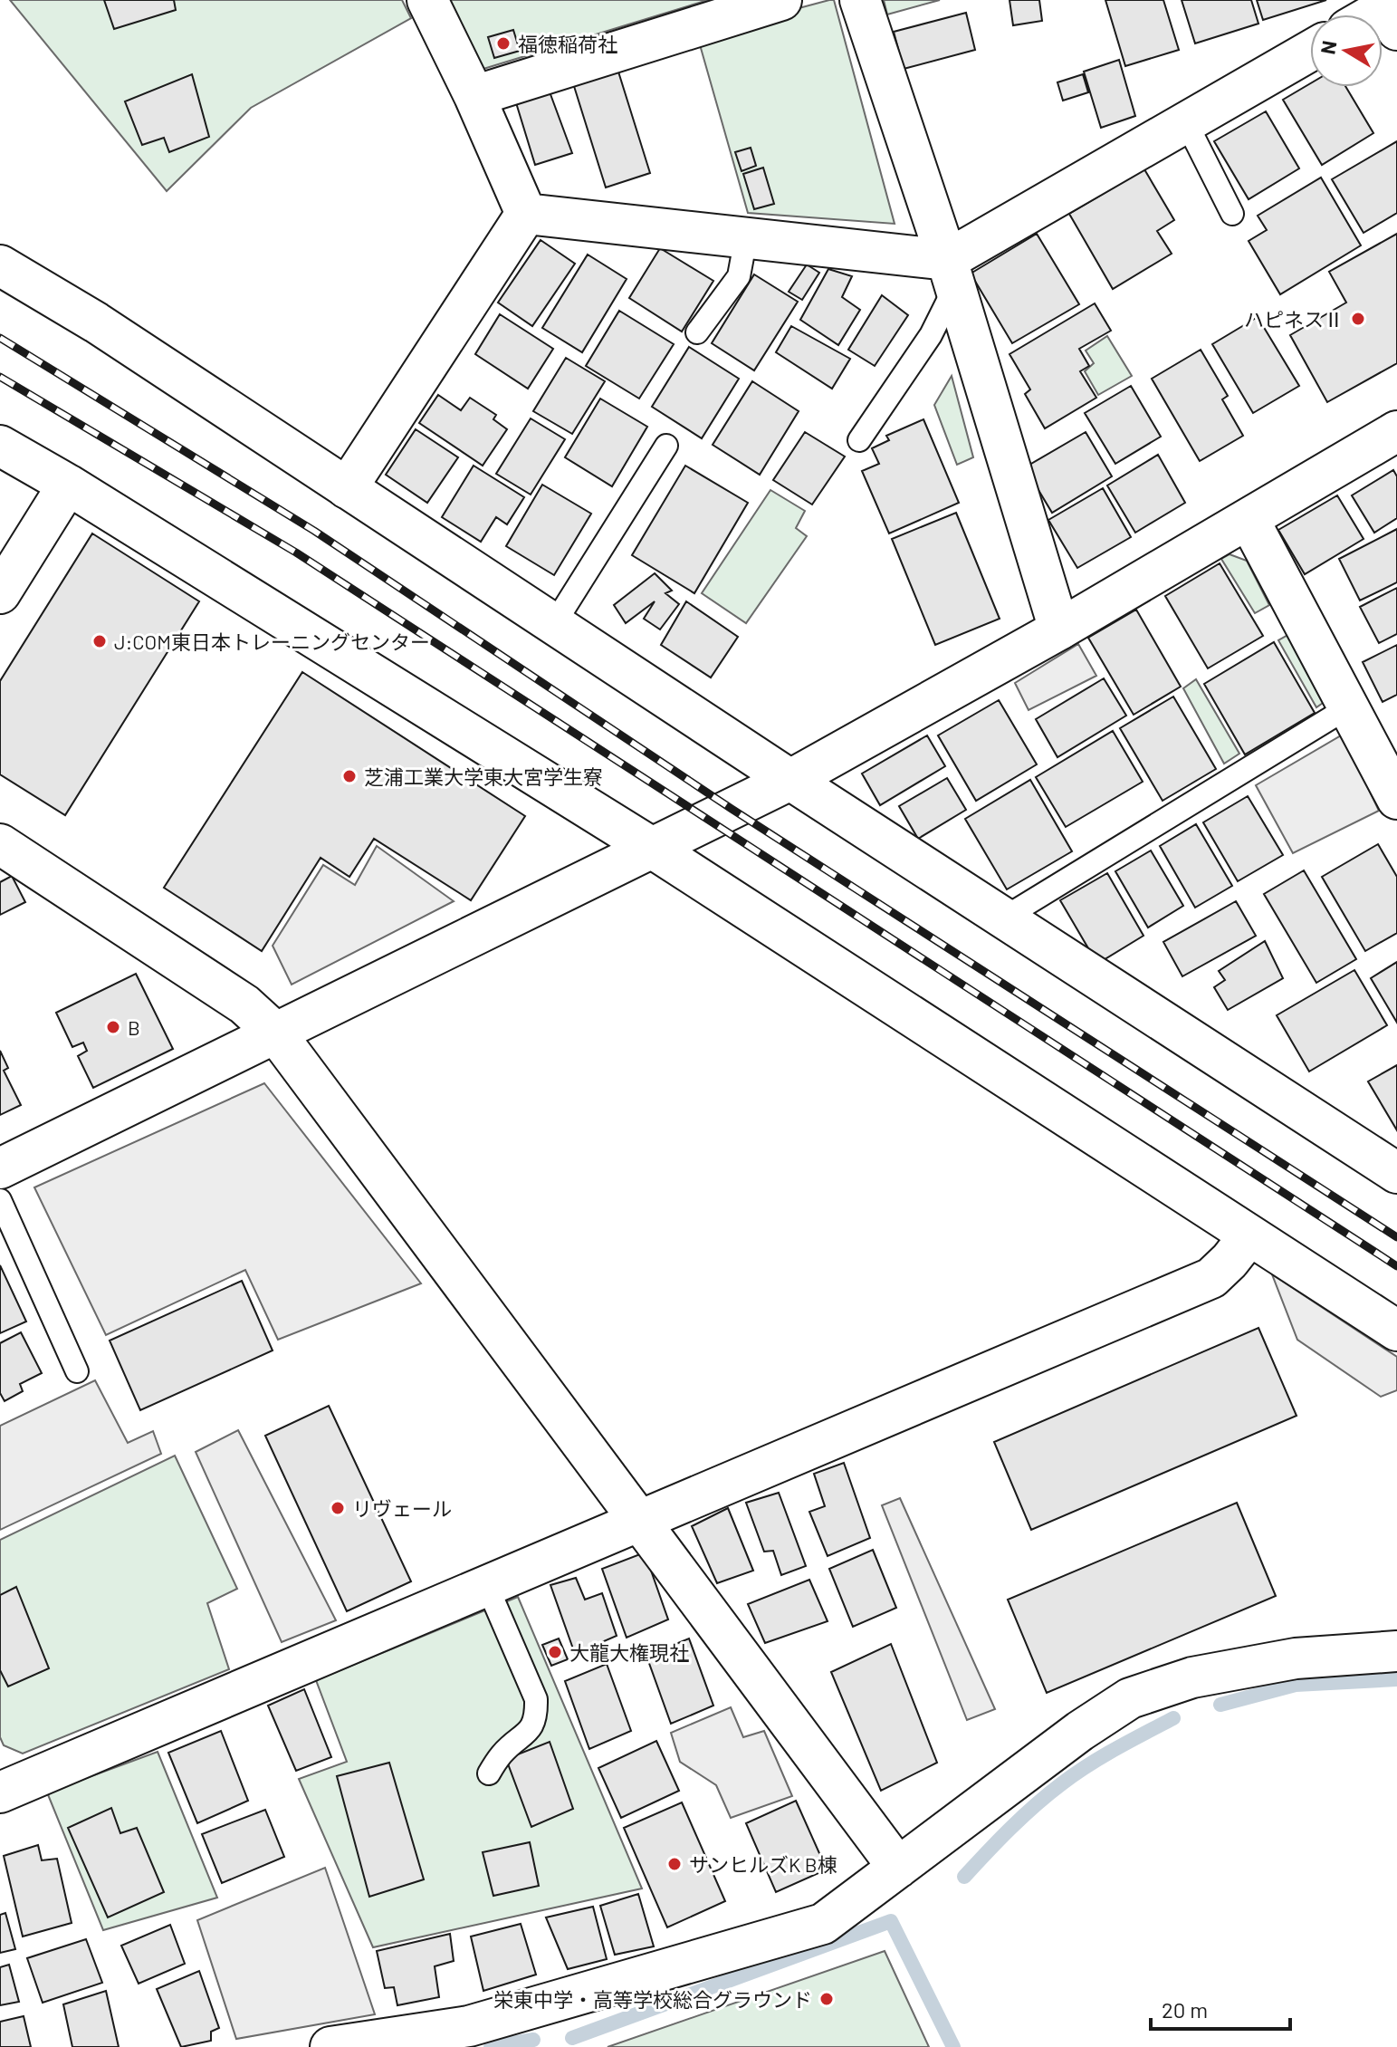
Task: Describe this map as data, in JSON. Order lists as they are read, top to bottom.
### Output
{
  "places": [
    "福徳稲荷社",
    "ハピネスⅡ",
    "J:COM東日本トレーニングセンター",
    "芝浦工業大学東大宮学生寮",
    "B",
    "リヴェール",
    "大龍大権現社",
    "サンヒルズK B棟",
    "栄東中学・高等学校総合グラウンド"
  ],
  "scale_bar": "20 m",
  "north": "left"
}
